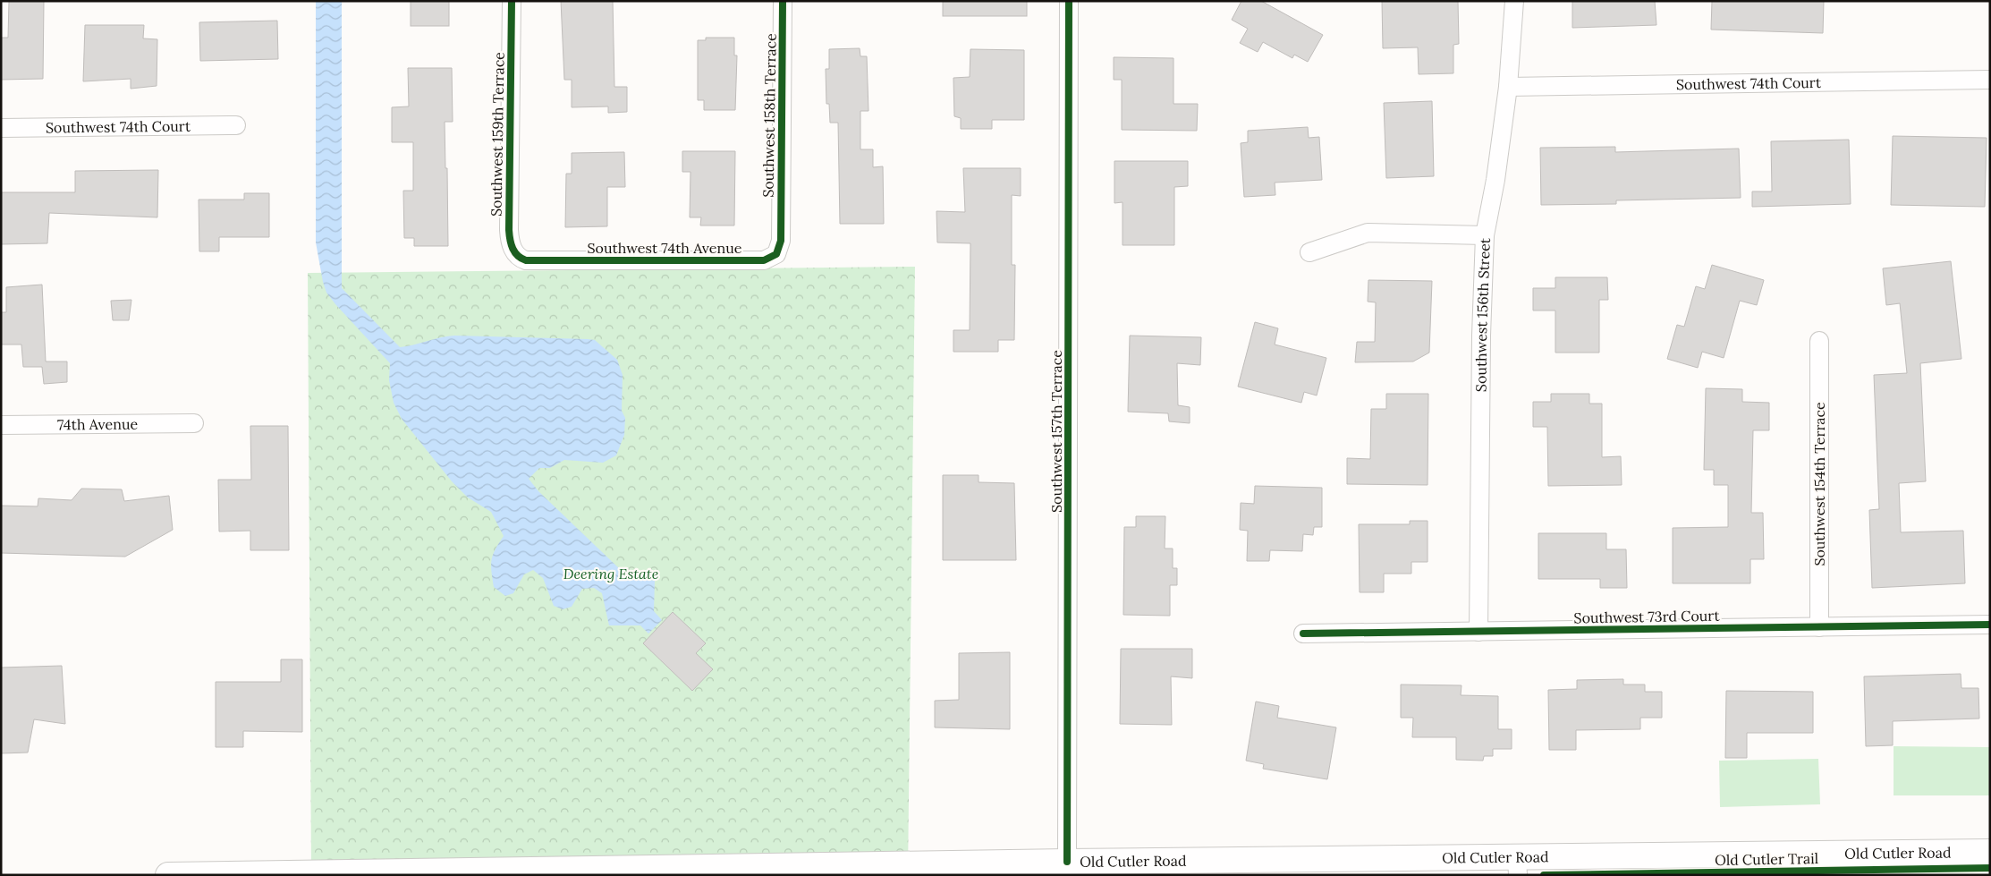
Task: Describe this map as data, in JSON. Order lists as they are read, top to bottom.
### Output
{
  "streets": {
    "main road": ["Old Cutler Road"],
    "street": [
      "Southwest 74th Court",
      "Southwest 158th Terrace",
      "Southwest 159th Terrace",
      "Southwest 74th Avenue",
      "Southwest 156th Street",
      "74th Avenue",
      "Southwest 157th Terrace",
      "Southwest 154th Terrace",
      "Southwest 73rd Court"
    ],
    "cycle path": ["Old Cutler Trail"]
  },
  "crossings": [
    ["Southwest 74th Court", "Southwest 156th Street"],
    ["Southwest 158th Terrace", "Southwest 74th Avenue"],
    ["Southwest 159th Terrace", "Southwest 74th Avenue"],
    ["Southwest 156th Street", "Southwest 73rd Court"],
    ["Southwest 157th Terrace", "Old Cutler Road"],
    ["Southwest 154th Terrace", "Southwest 73rd Court"]
  ],
  "parks": ["Deering Estate"]
}
